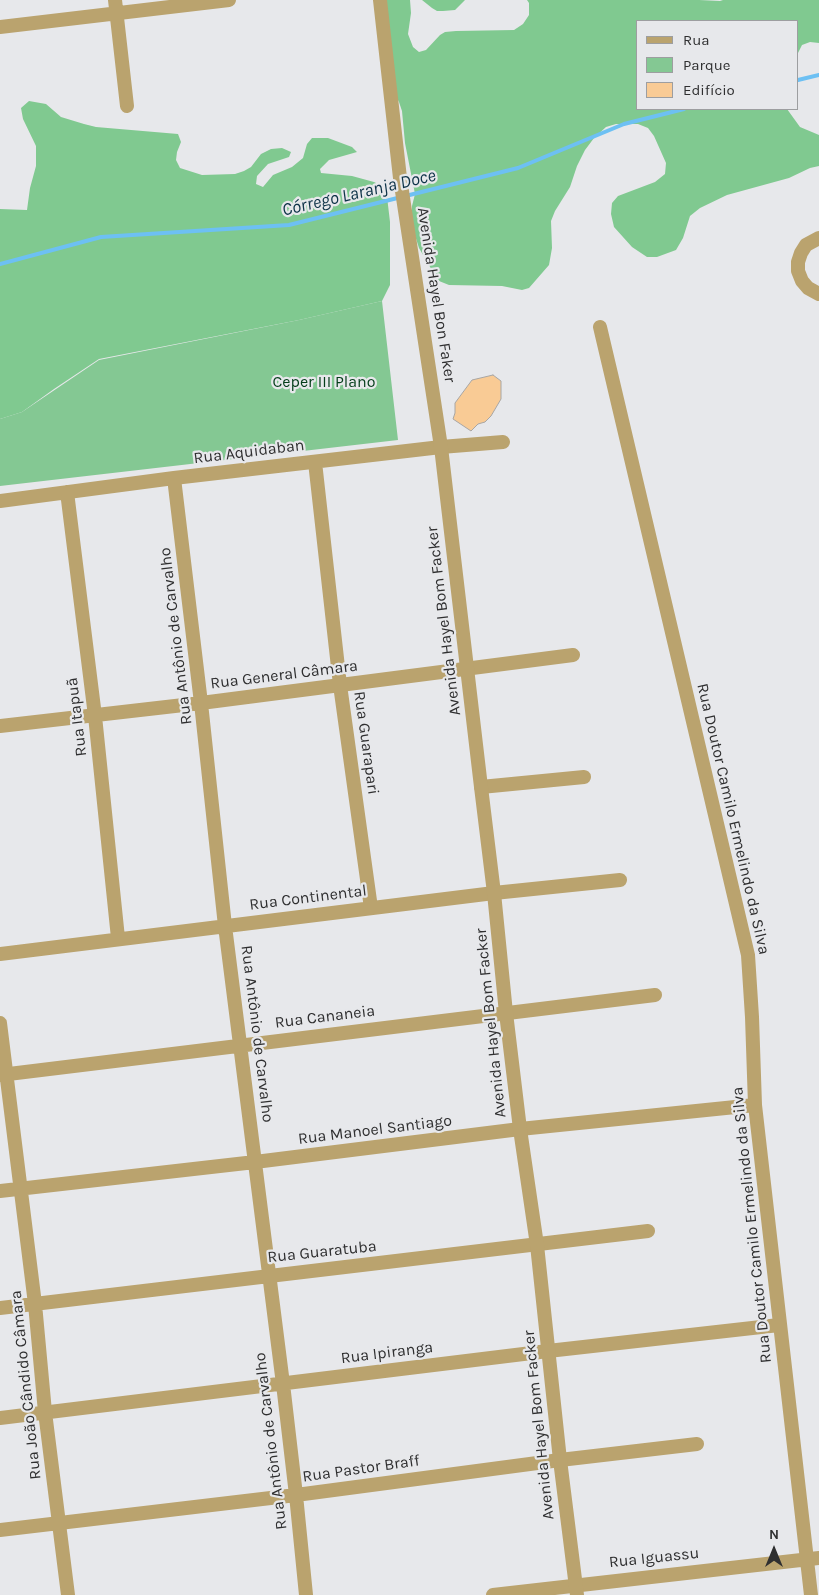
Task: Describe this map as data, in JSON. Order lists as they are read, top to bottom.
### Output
{
  "streets": {
    "street": [
      "Avenida Hayel Bon Faker",
      "Rua Aquidaban",
      "Avenida Hayel Bom Facker",
      "Rua Antônio de Carvalho",
      "Rua General Câmara",
      "Rua Itapuã",
      "Rua Guarapari",
      "Rua Doutor Camilo Ermelindo da Silva",
      "Rua Continental",
      "Rua Cananeia",
      "Rua Manoel Santiago",
      "Rua Guaratuba",
      "Rua Ipiranga",
      "Rua João Cândido Câmara",
      "Rua Pastor Braff",
      "Rua Iguassu"
    ]
  },
  "crossings": [
    ["Avenida Hayel Bon Faker", "Rua Aquidaban"],
    ["Avenida Hayel Bon Faker", "Avenida Hayel Bom Facker"],
    ["Rua Aquidaban", "Avenida Hayel Bom Facker"],
    ["Rua Aquidaban", "Rua Antônio de Carvalho"],
    ["Rua Aquidaban", "Rua Itapuã"],
    ["Rua Aquidaban", "Rua Guarapari"],
    ["Avenida Hayel Bom Facker", "Rua General Câmara"],
    ["Avenida Hayel Bom Facker", "Rua Continental"],
    ["Avenida Hayel Bom Facker", "Rua Cananeia"],
    ["Avenida Hayel Bom Facker", "Rua Manoel Santiago"],
    ["Avenida Hayel Bom Facker", "Rua Guaratuba"],
    ["Avenida Hayel Bom Facker", "Rua Ipiranga"],
    ["Avenida Hayel Bom Facker", "Rua Pastor Braff"],
    ["Avenida Hayel Bom Facker", "Rua Iguassu"],
    ["Rua Antônio de Carvalho", "Rua General Câmara"],
    ["Rua Antônio de Carvalho", "Rua Continental"],
    ["Rua Antônio de Carvalho", "Rua Cananeia"],
    ["Rua Antônio de Carvalho", "Rua Manoel Santiago"],
    ["Rua Antônio de Carvalho", "Rua Guaratuba"],
    ["Rua Antônio de Carvalho", "Rua Ipiranga"],
    ["Rua Antônio de Carvalho", "Rua Pastor Braff"],
    ["Rua General Câmara", "Rua Itapuã"],
    ["Rua General Câmara", "Rua Guarapari"],
    ["Rua Itapuã", "Rua Continental"],
    ["Rua Guarapari", "Rua Continental"],
    ["Rua Doutor Camilo Ermelindo da Silva", "Rua Manoel Santiago"],
    ["Rua Doutor Camilo Ermelindo da Silva", "Rua Ipiranga"],
    ["Rua Doutor Camilo Ermelindo da Silva", "Rua Iguassu"],
    ["Rua Cananeia", "Rua João Cândido Câmara"],
    ["Rua Manoel Santiago", "Rua João Cândido Câmara"],
    ["Rua Guaratuba", "Rua João Cândido Câmara"],
    ["Rua Ipiranga", "Rua João Cândido Câmara"],
    ["Rua João Cândido Câmara", "Rua Pastor Braff"]
  ],
  "water": ["Córrego Laranja Doce"],
  "parks": ["Ceper III Plano"],
  "legend": ["Rua", "Parque", "Edifício"],
  "north": "top"
}
